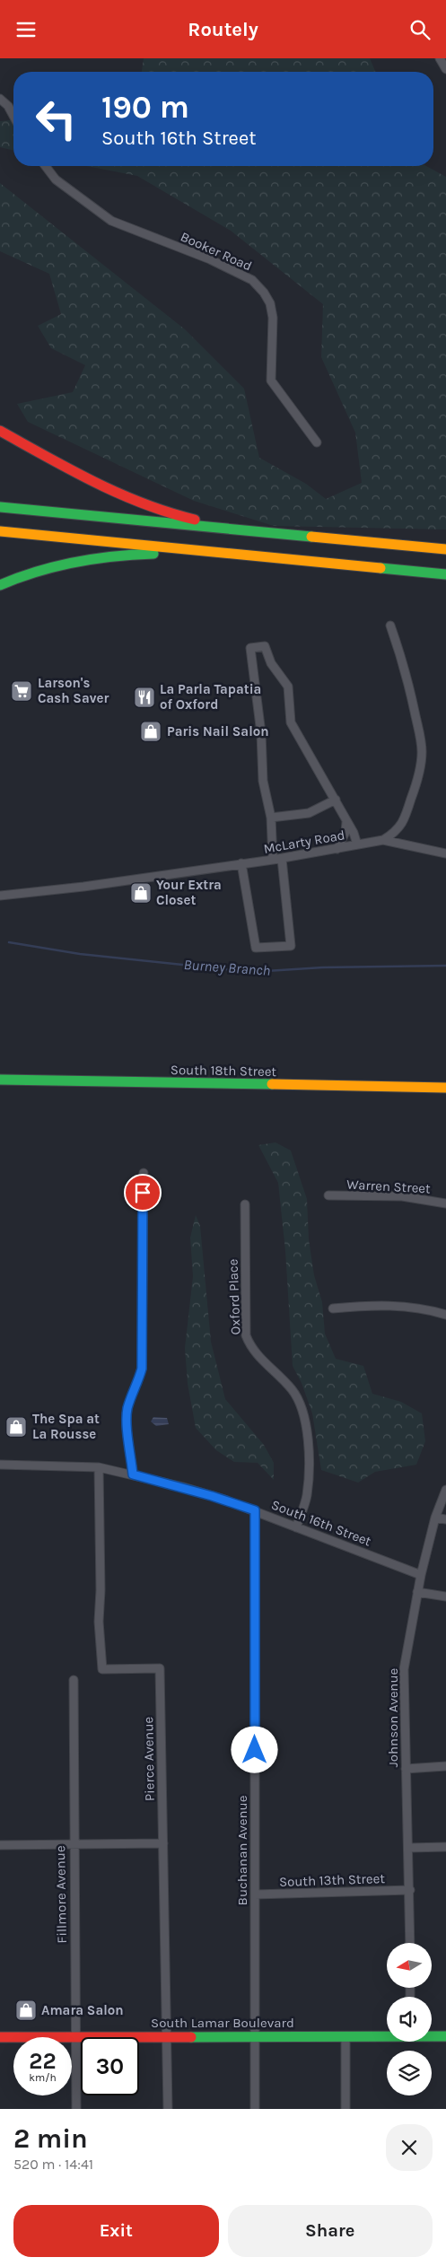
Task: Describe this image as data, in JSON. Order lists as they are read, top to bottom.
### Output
{
  "streets": {
    "main road": ["South 18th Street", "South Lamar Boulevard"],
    "street": [
      "Booker Road",
      "McLarty Road",
      "Warren Street",
      "Oxford Place",
      "South 16th Street",
      "Johnson Avenue",
      "Pierce Avenue",
      "Buchanan Avenue",
      "South 13th Street",
      "Fillmore Avenue"
    ]
  },
  "crossings": [
    ["Oxford Place", "South 16th Street"],
    ["South 16th Street", "Johnson Avenue"],
    ["South 16th Street", "Pierce Avenue"],
    ["South 16th Street", "Buchanan Avenue"],
    ["Johnson Avenue", "South 13th Street"],
    ["Pierce Avenue", "South Lamar Boulevard"],
    ["Buchanan Avenue", "South 13th Street"],
    ["Buchanan Avenue", "South Lamar Boulevard"],
    ["Fillmore Avenue", "South Lamar Boulevard"]
  ],
  "water": ["Burney Branch"],
  "places": {
    "supermarket": ["Larson's Cash Saver"],
    "restaurant": ["La Parla Tapatia of Oxford"],
    "shop": [
      "Paris Nail Salon",
      "Your Extra Closet",
      "The Spa at La Rousse",
      "Amara Salon"
    ]
  },
  "north": "left",
  "page": {
    "header": "Routely",
    "turn": ["190 m", "South 16th Street"],
    "speed": "22 km/h",
    "limit": "30",
    "heading": ["2 min", "520 m · 14:41"],
    "buttons": ["Exit", "Share"]
  }
}
